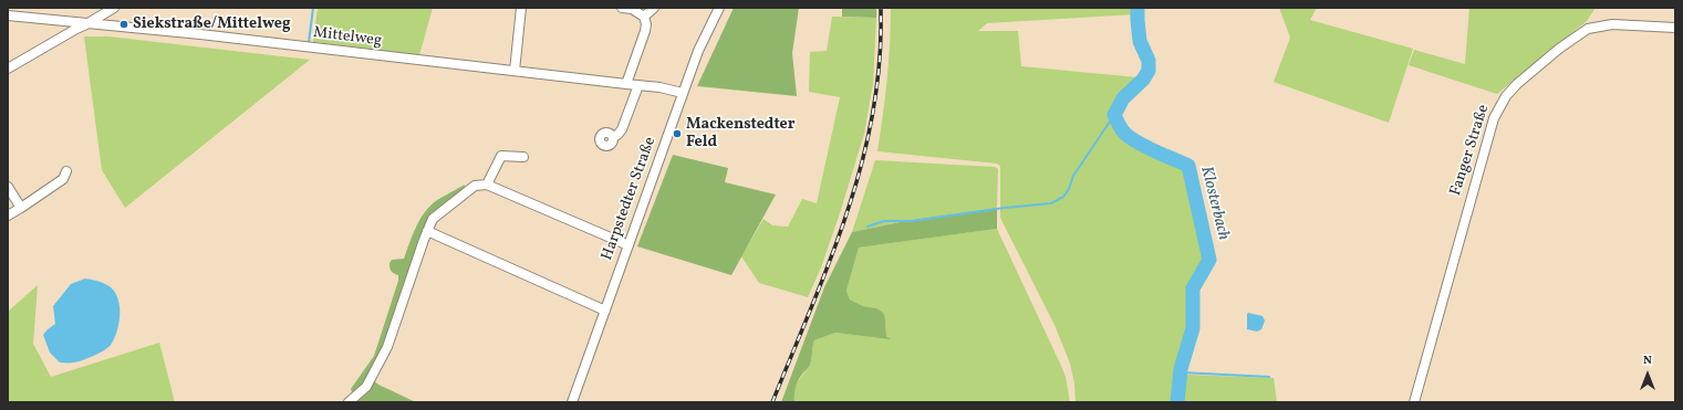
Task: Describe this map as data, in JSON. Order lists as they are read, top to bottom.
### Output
{
  "streets": {
    "street": ["Mittelweg", "Fanger Straße", "Harpstedter Straße"]
  },
  "crossings": [
    ["Mittelweg", "Harpstedter Straße"]
  ],
  "water": ["Klosterbach"],
  "places": ["Siekstraße/Mittelweg", "Mackenstedter Feld"],
  "north": "top"
}
